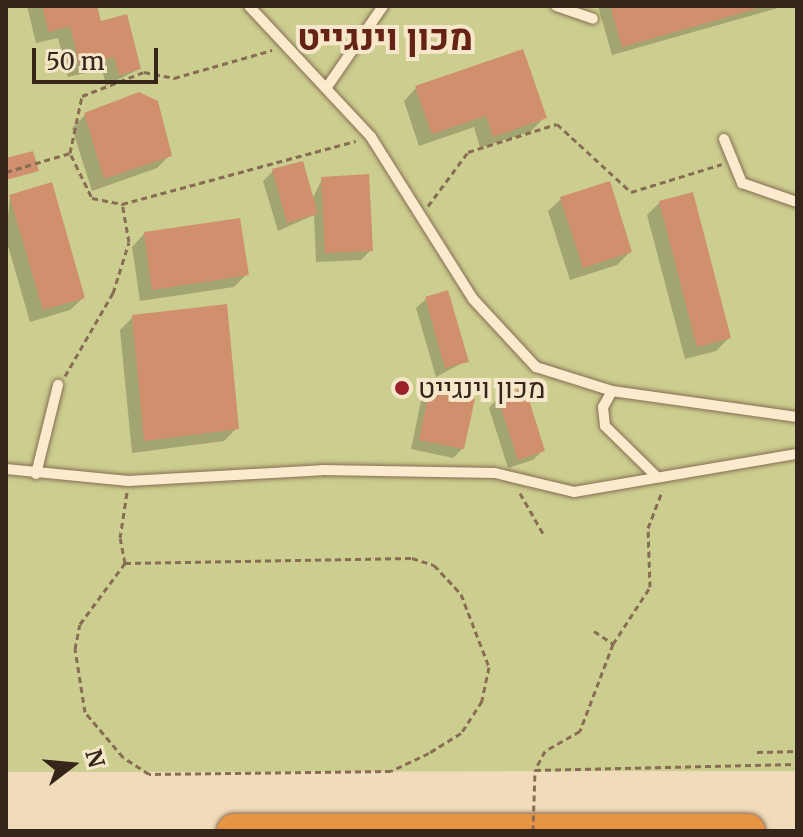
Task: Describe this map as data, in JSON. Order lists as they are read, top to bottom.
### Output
{
  "districts": ["מכון וינגייט"],
  "places": ["מכון וינגייט"],
  "scale_bar": "50 m",
  "north": "right"
}
